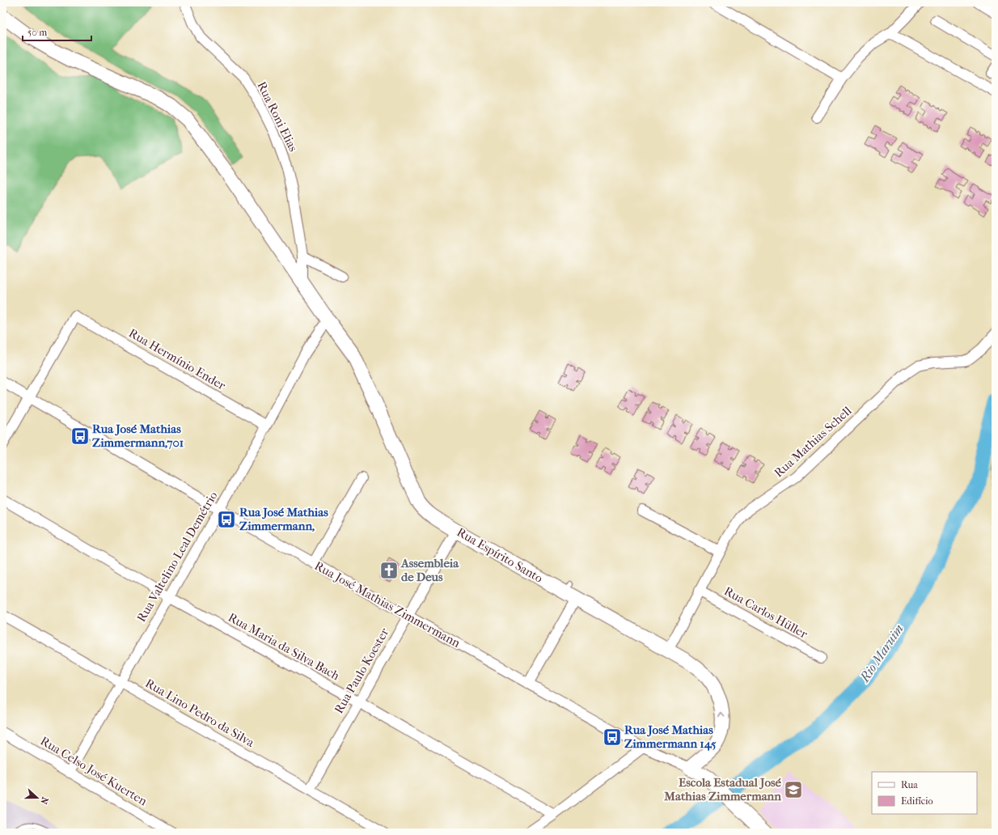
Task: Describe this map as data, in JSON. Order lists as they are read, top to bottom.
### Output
{
  "streets": {
    "street": [
      "Rua Roni Elias",
      "Rua Hermínio Ender",
      "Rua Mathias Schell",
      "Rua Espírito Santo",
      "Rua Valtelino Leal Demétrio",
      "Rua José Mathias Zimmermann",
      "Rua Carlos Hüller",
      "Rua Maria da Silva Bach",
      "Rua Paulo Koester",
      "Rua Lino Pedro da Silva",
      "Rua Celso José Kuerten"
    ]
  },
  "crossings": [
    ["Rua Roni Elias", "Rua Espírito Santo"],
    ["Rua Hermínio Ender", "Rua Valtelino Leal Demétrio"],
    ["Rua Hermínio Ender", "Rua José Mathias Zimmermann"],
    ["Rua Mathias Schell", "Rua Espírito Santo"],
    ["Rua Mathias Schell", "Rua Carlos Hüller"],
    ["Rua Espírito Santo", "Rua Valtelino Leal Demétrio"],
    ["Rua Espírito Santo", "Rua José Mathias Zimmermann"],
    ["Rua Espírito Santo", "Rua Paulo Koester"],
    ["Rua Valtelino Leal Demétrio", "Rua José Mathias Zimmermann"],
    ["Rua Valtelino Leal Demétrio", "Rua Maria da Silva Bach"],
    ["Rua Valtelino Leal Demétrio", "Rua Lino Pedro da Silva"],
    ["Rua Valtelino Leal Demétrio", "Rua Celso José Kuerten"],
    ["Rua José Mathias Zimmermann", "Rua Paulo Koester"],
    ["Rua Maria da Silva Bach", "Rua Paulo Koester"],
    ["Rua Paulo Koester", "Rua Lino Pedro da Silva"]
  ],
  "water": ["Rio Maruim"],
  "places": {
    "bus stop": ["Rua José Mathias Zimmermann,701", "Rua José Mathias Zimmermann,", "Rua José Mathias Zimmermann 145"],
    "church": ["Assembleia de Deus"],
    "school or university": ["Escola Estadual José Mathias Zimmermann"]
  },
  "legend": ["Rua", "Edifício"],
  "scale_bar": "50 m",
  "north": "right"
}
